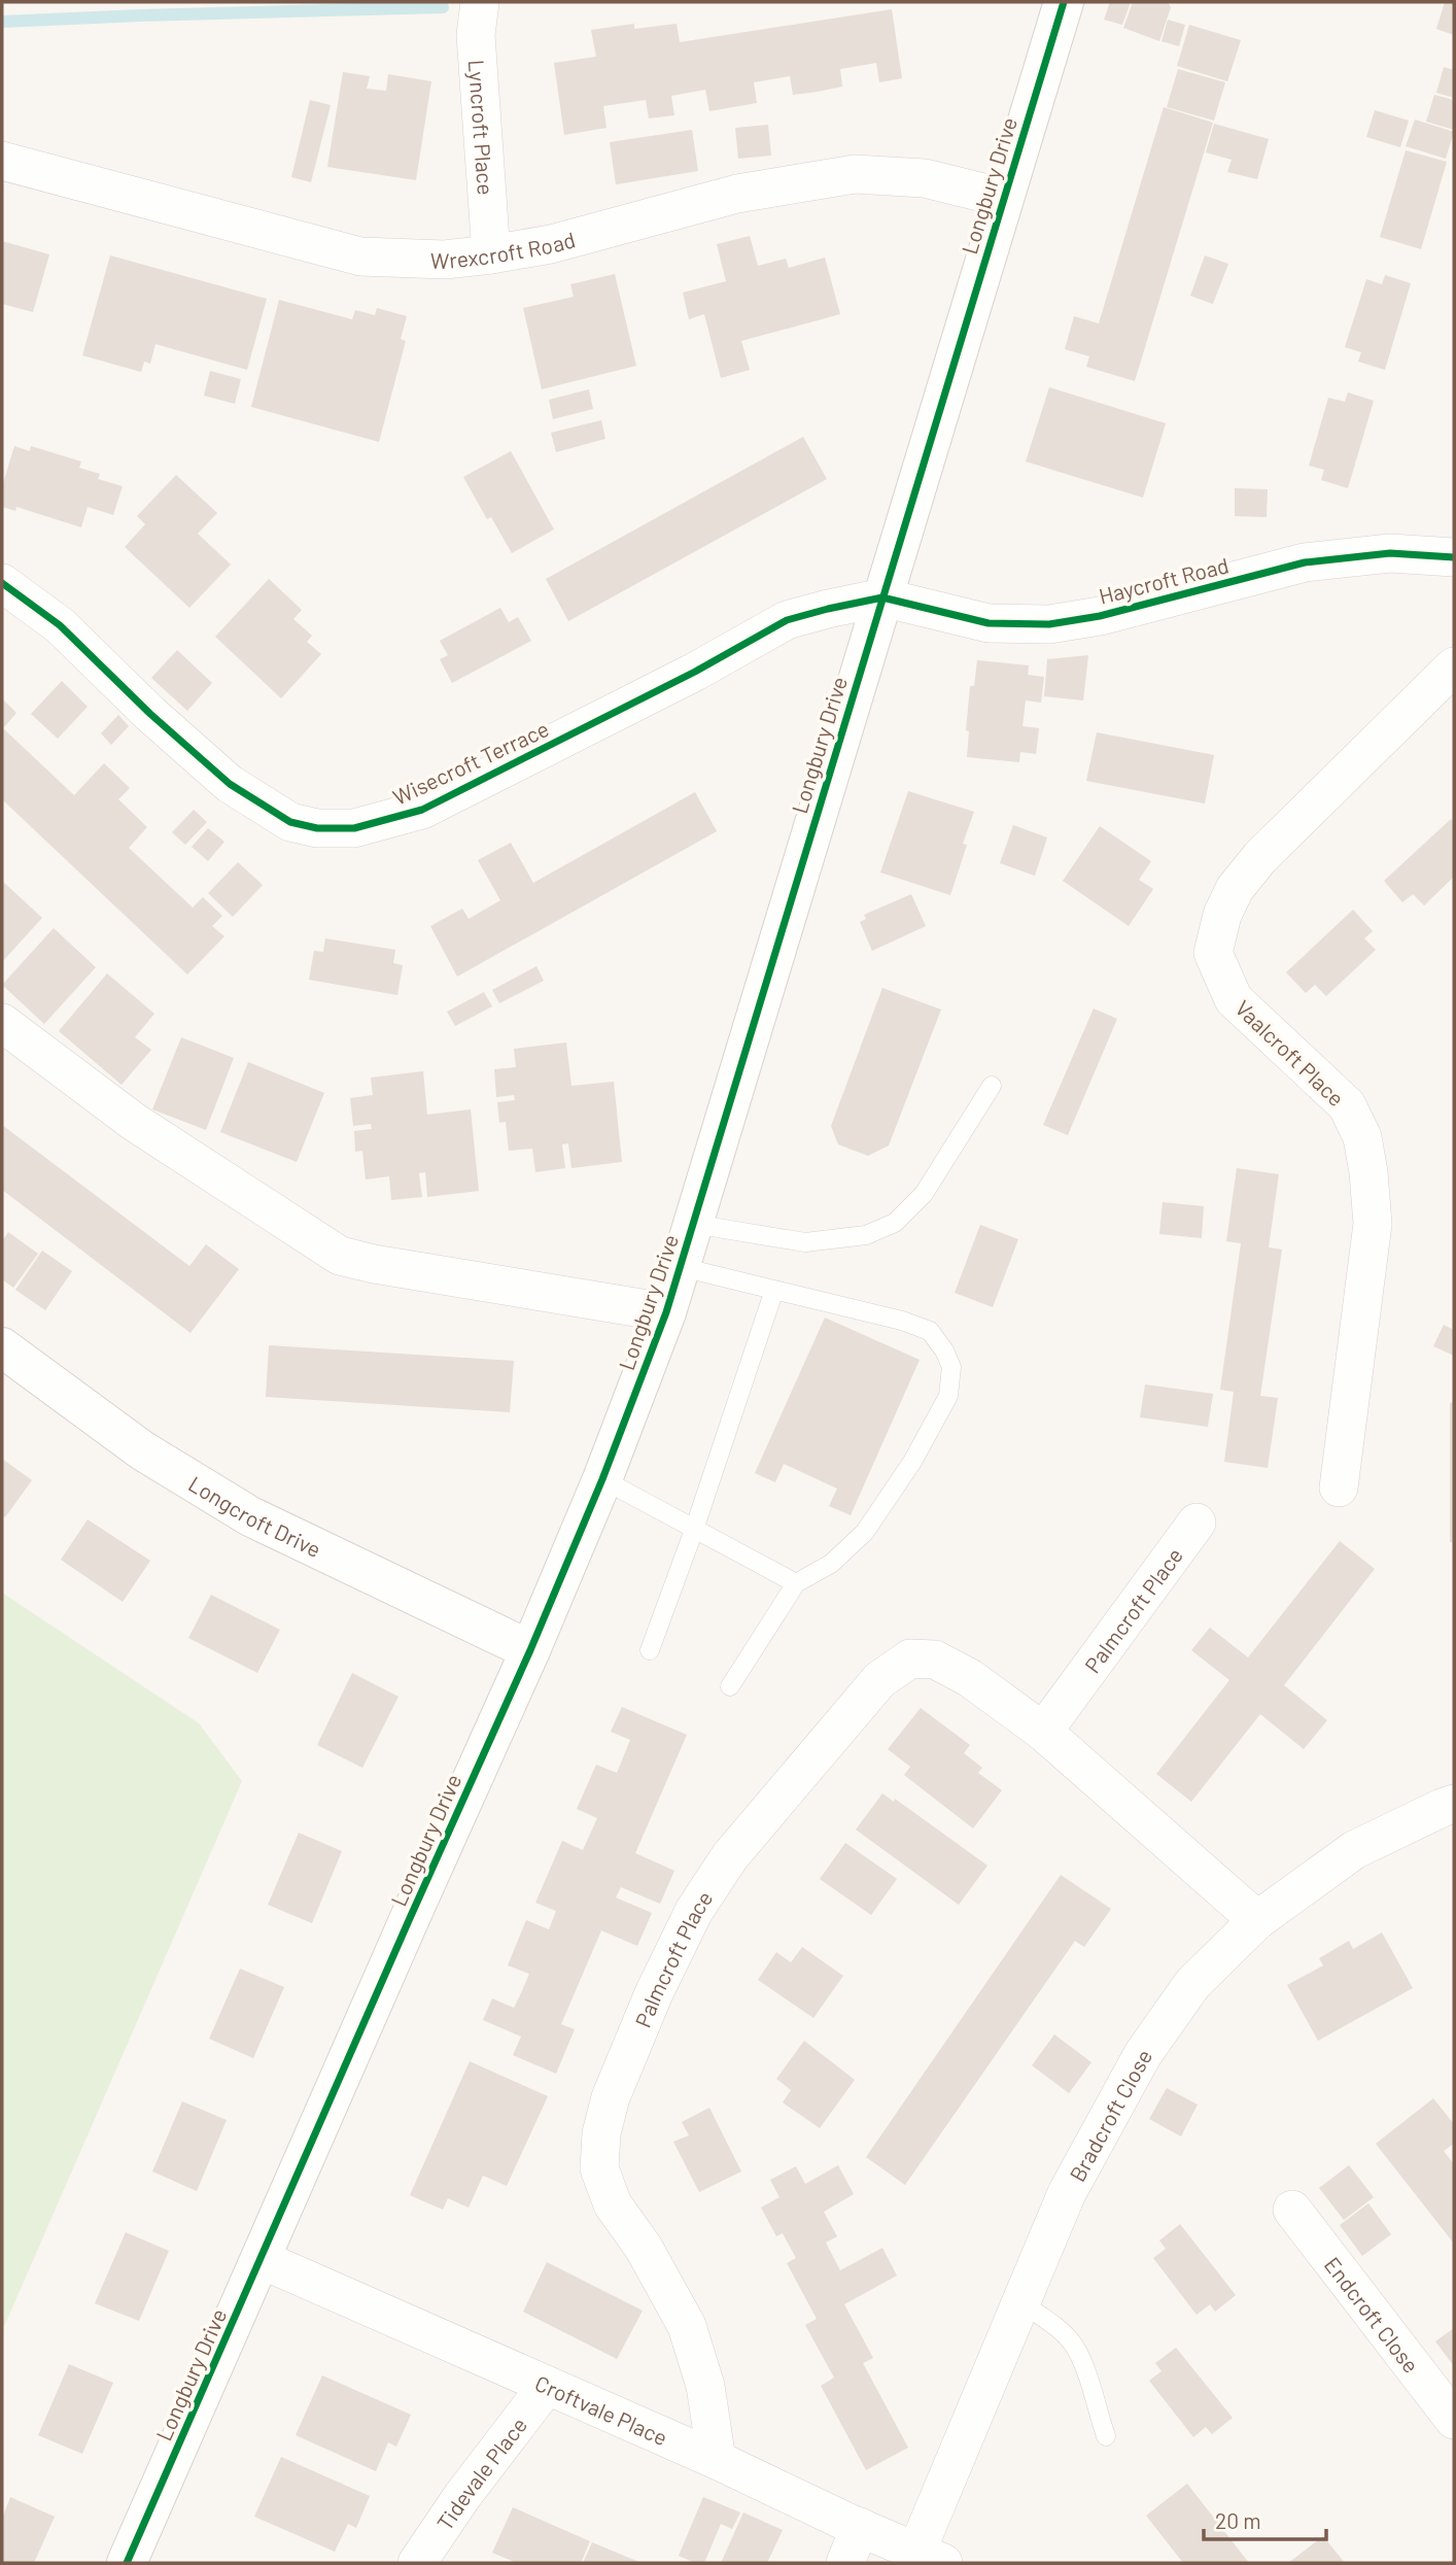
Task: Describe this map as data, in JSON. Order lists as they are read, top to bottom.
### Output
{
  "streets": {
    "street": [
      "Lyncroft Place",
      "Longbury Drive",
      "Wrexcroft Road",
      "Haycroft Road",
      "Wisecroft Terrace",
      "Vaalcroft Place",
      "Longcroft Drive",
      "Palmcroft Place",
      "Bradcroft Close",
      "Endcroft Close",
      "Croftvale Place",
      "Tidevale Place"
    ]
  },
  "crossings": [
    ["Lyncroft Place", "Wrexcroft Road"],
    ["Longbury Drive", "Wrexcroft Road"],
    ["Longbury Drive", "Haycroft Road"],
    ["Longbury Drive", "Wisecroft Terrace"],
    ["Longbury Drive", "Longcroft Drive"],
    ["Longbury Drive", "Croftvale Place"],
    ["Haycroft Road", "Wisecroft Terrace"],
    ["Palmcroft Place", "Bradcroft Close"],
    ["Palmcroft Place", "Croftvale Place"],
    ["Bradcroft Close", "Croftvale Place"],
    ["Croftvale Place", "Tidevale Place"]
  ],
  "scale_bar": "20 m"
}
